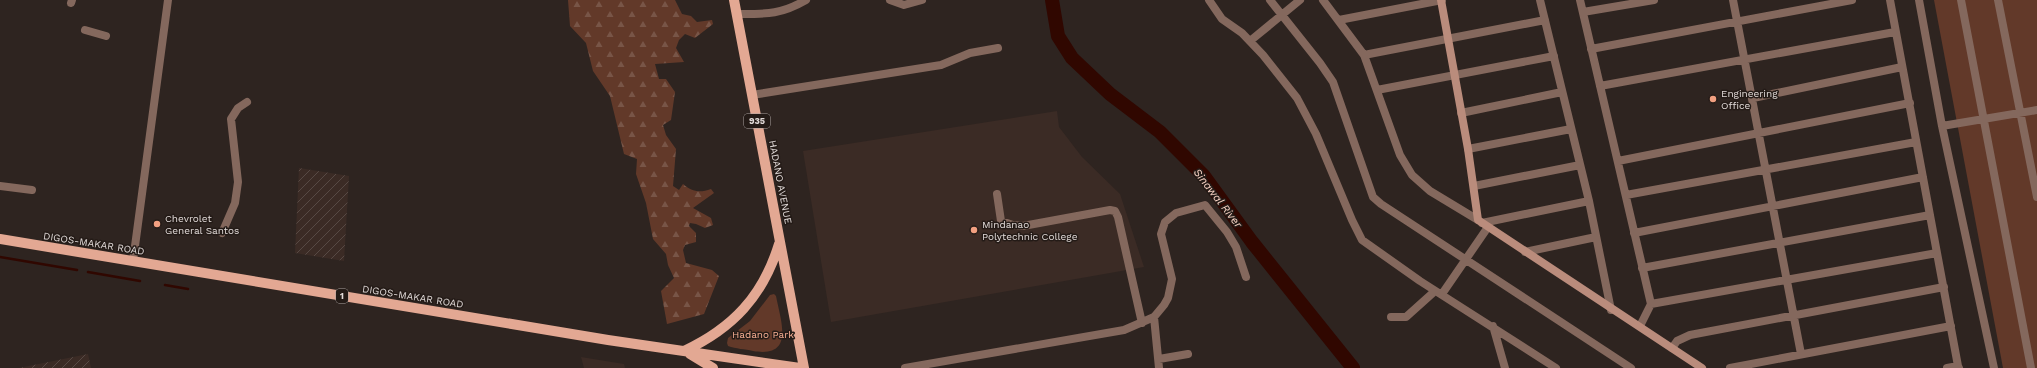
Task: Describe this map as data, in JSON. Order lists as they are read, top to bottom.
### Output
{
  "streets": {
    "main road": [
      "935",
      "HADANO AVENUE",
      "DIGOS-MAKAR ROAD",
      "1"
    ]
  },
  "water": ["Sinawal River"],
  "parks": ["Hadano Park"],
  "places": ["Engineering Office", "Chevrolet General Santos", "Mindanao Polytechnic College"]
}
